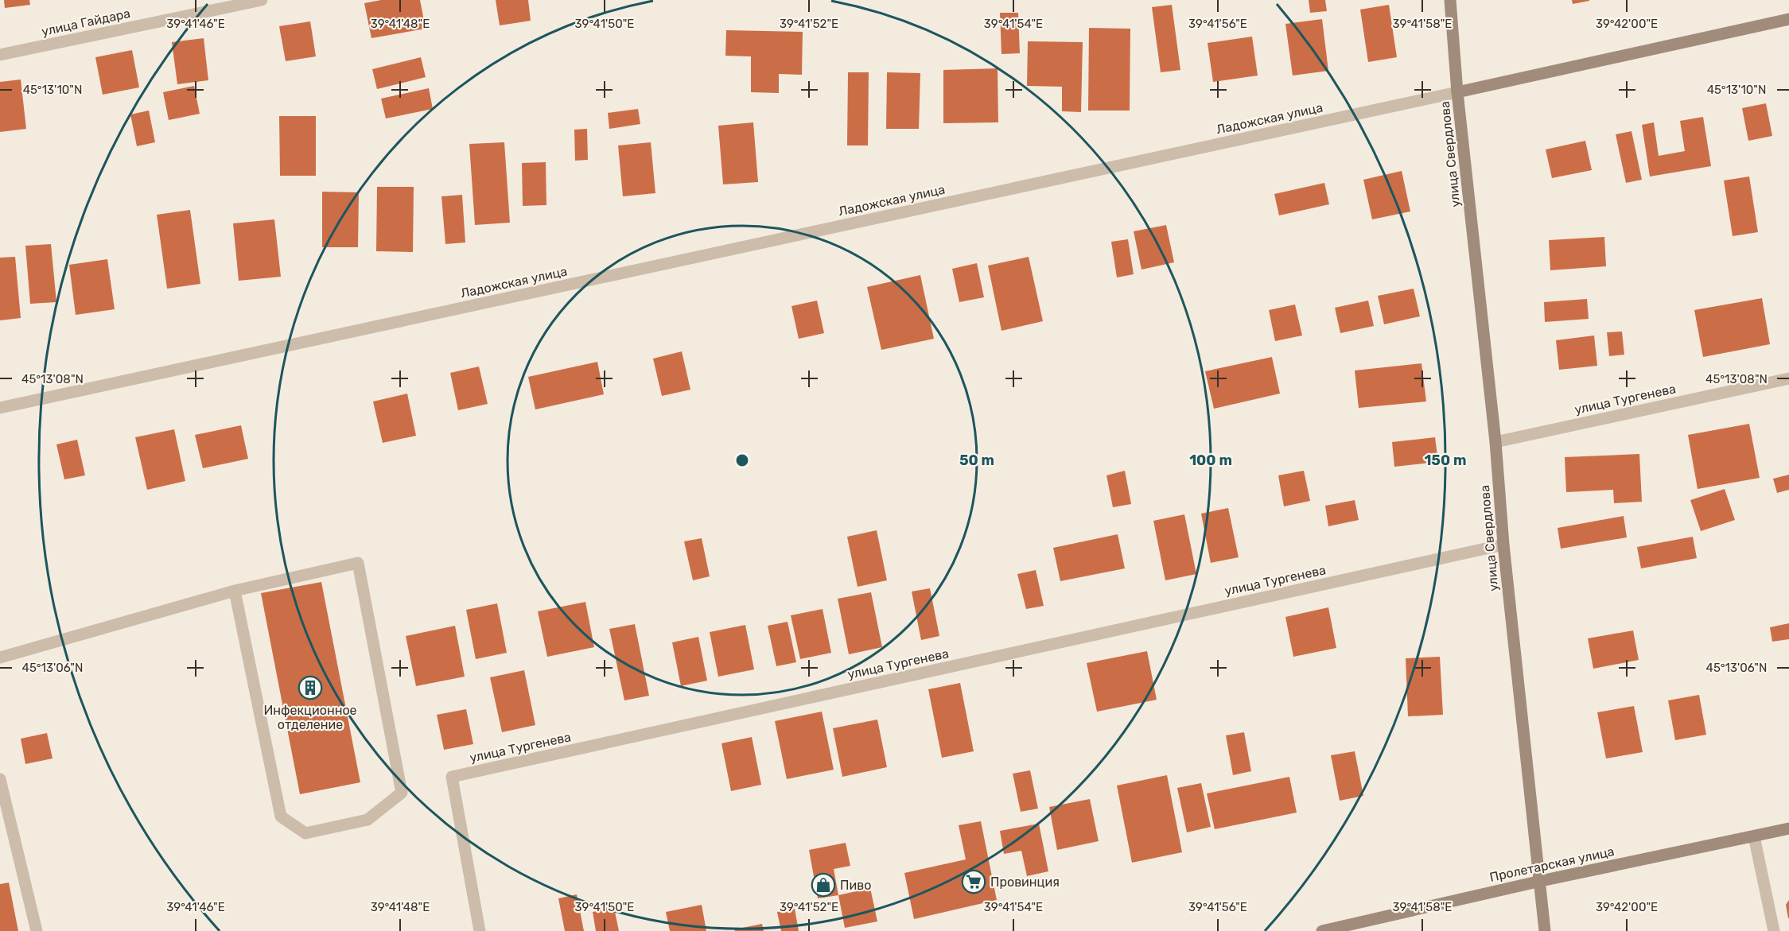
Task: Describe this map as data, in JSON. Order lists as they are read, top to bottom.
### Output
{
  "streets": {
    "street": [
      "улица Гайдара",
      "Ладожская улица",
      "улица Свердлова",
      "улица Тургенева",
      "Пролетарская улица"
    ]
  },
  "crossings": [
    ["Ладожская улица", "улица Свердлова"],
    ["улица Свердлова", "улица Тургенева"],
    ["улица Свердлова", "Пролетарская улица"]
  ],
  "places": {
    "building": ["Инфекционное отделение"],
    "supermarket": ["Провинция"],
    "shop": ["Пиво"]
  },
  "coordinates": [
    "39°41'46\"E",
    "39°41'48\"E",
    "39°41'50\"E",
    "39°41'52\"E",
    "39°41'54\"E",
    "39°41'56\"E",
    "39°41'58\"E",
    "39°42'00\"E",
    "45°13'10\"N",
    "45°13'08\"N",
    "45°13'06\"N"
  ],
  "rings": ["50 m", "100 m", "150 m"]
}
